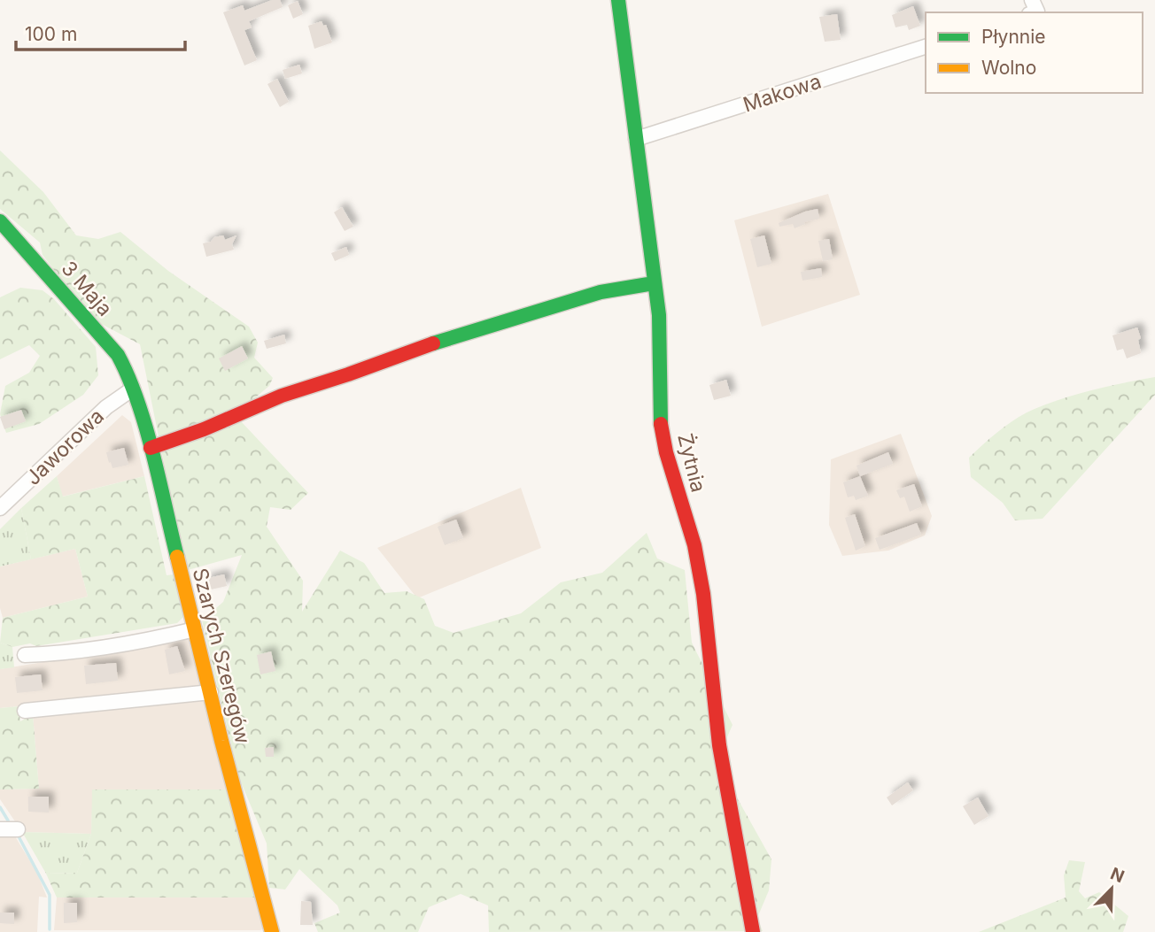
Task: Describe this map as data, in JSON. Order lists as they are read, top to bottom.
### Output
{
  "streets": {
    "street": [
      "Makowa",
      "3 Maja",
      "Jaworowa",
      "Żytnia",
      "Szarych Szeregów"
    ]
  },
  "crossings": [
    ["Makowa", "Żytnia"],
    ["3 Maja", "Jaworowa"],
    ["3 Maja", "Szarych Szeregów"],
    ["Jaworowa", "Szarych Szeregów"]
  ],
  "legend": ["Płynnie", "Wolno"],
  "scale_bar": "100 m",
  "north": "top right"
}
